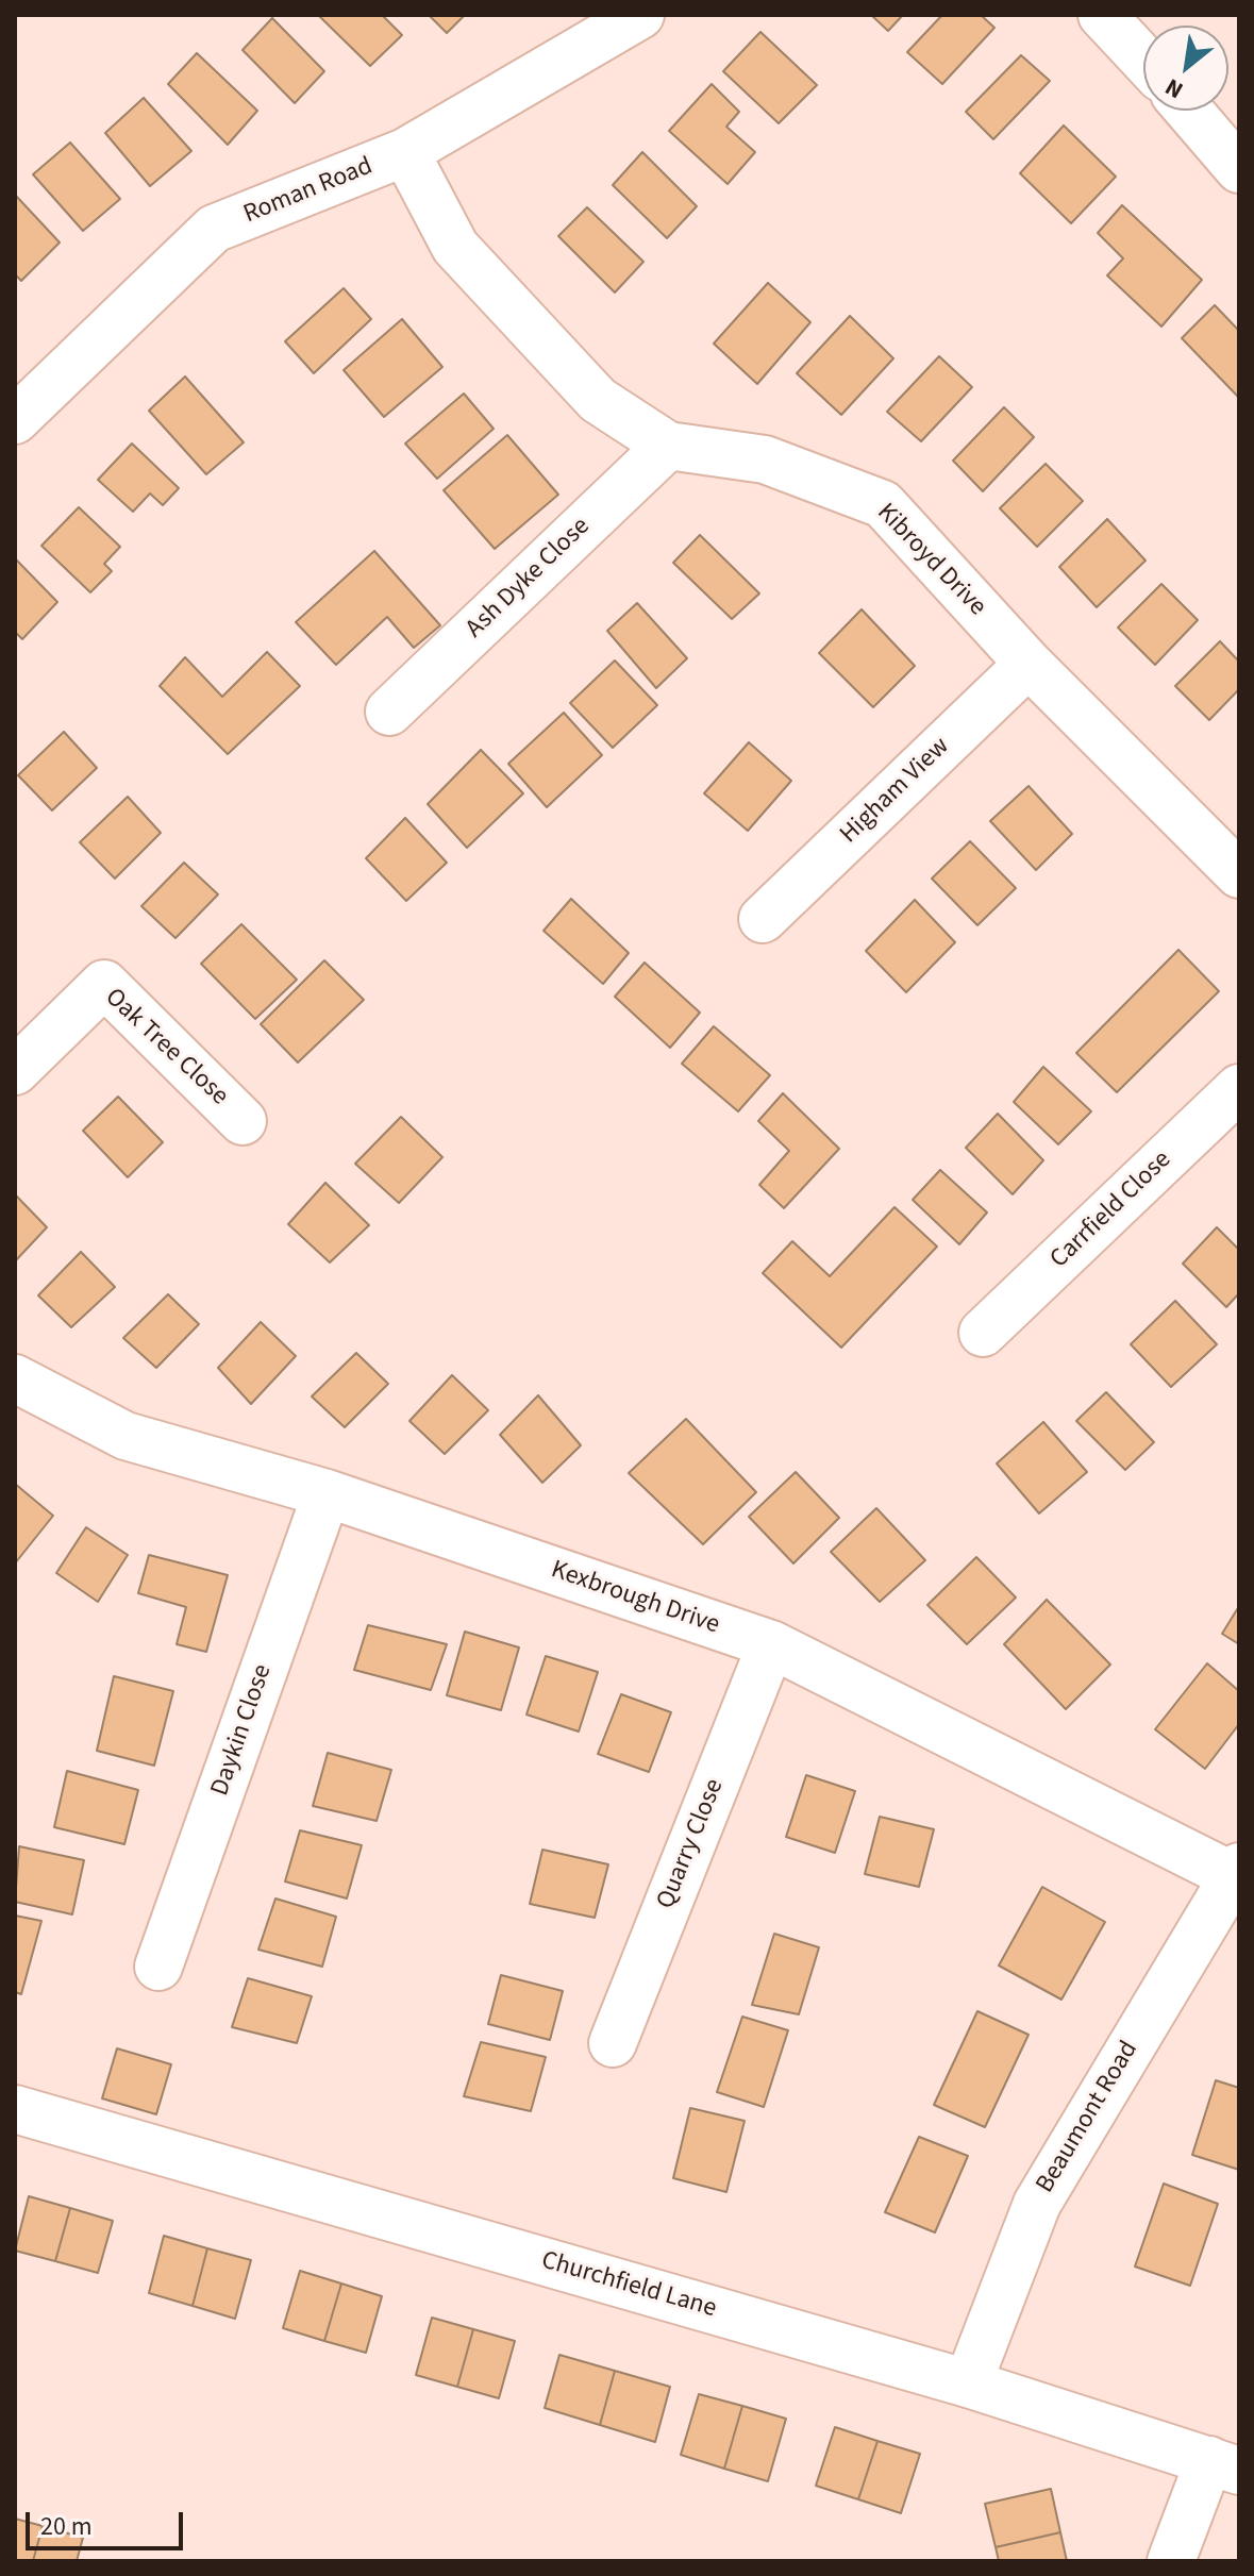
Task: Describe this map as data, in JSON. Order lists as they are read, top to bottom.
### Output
{
  "streets": {
    "street": [
      "Roman Road",
      "Kibroyd Drive",
      "Ash Dyke Close",
      "Higham View",
      "Oak Tree Close",
      "Carrfield Close",
      "Kexbrough Drive",
      "Daykin Close",
      "Quarry Close",
      "Beaumont Road",
      "Churchfield Lane"
    ]
  },
  "crossings": [
    ["Roman Road", "Kibroyd Drive"],
    ["Kibroyd Drive", "Ash Dyke Close"],
    ["Kibroyd Drive", "Higham View"],
    ["Kexbrough Drive", "Daykin Close"],
    ["Kexbrough Drive", "Quarry Close"],
    ["Kexbrough Drive", "Beaumont Road"],
    ["Beaumont Road", "Churchfield Lane"]
  ],
  "scale_bar": "20 m",
  "north": "bottom left"
}
